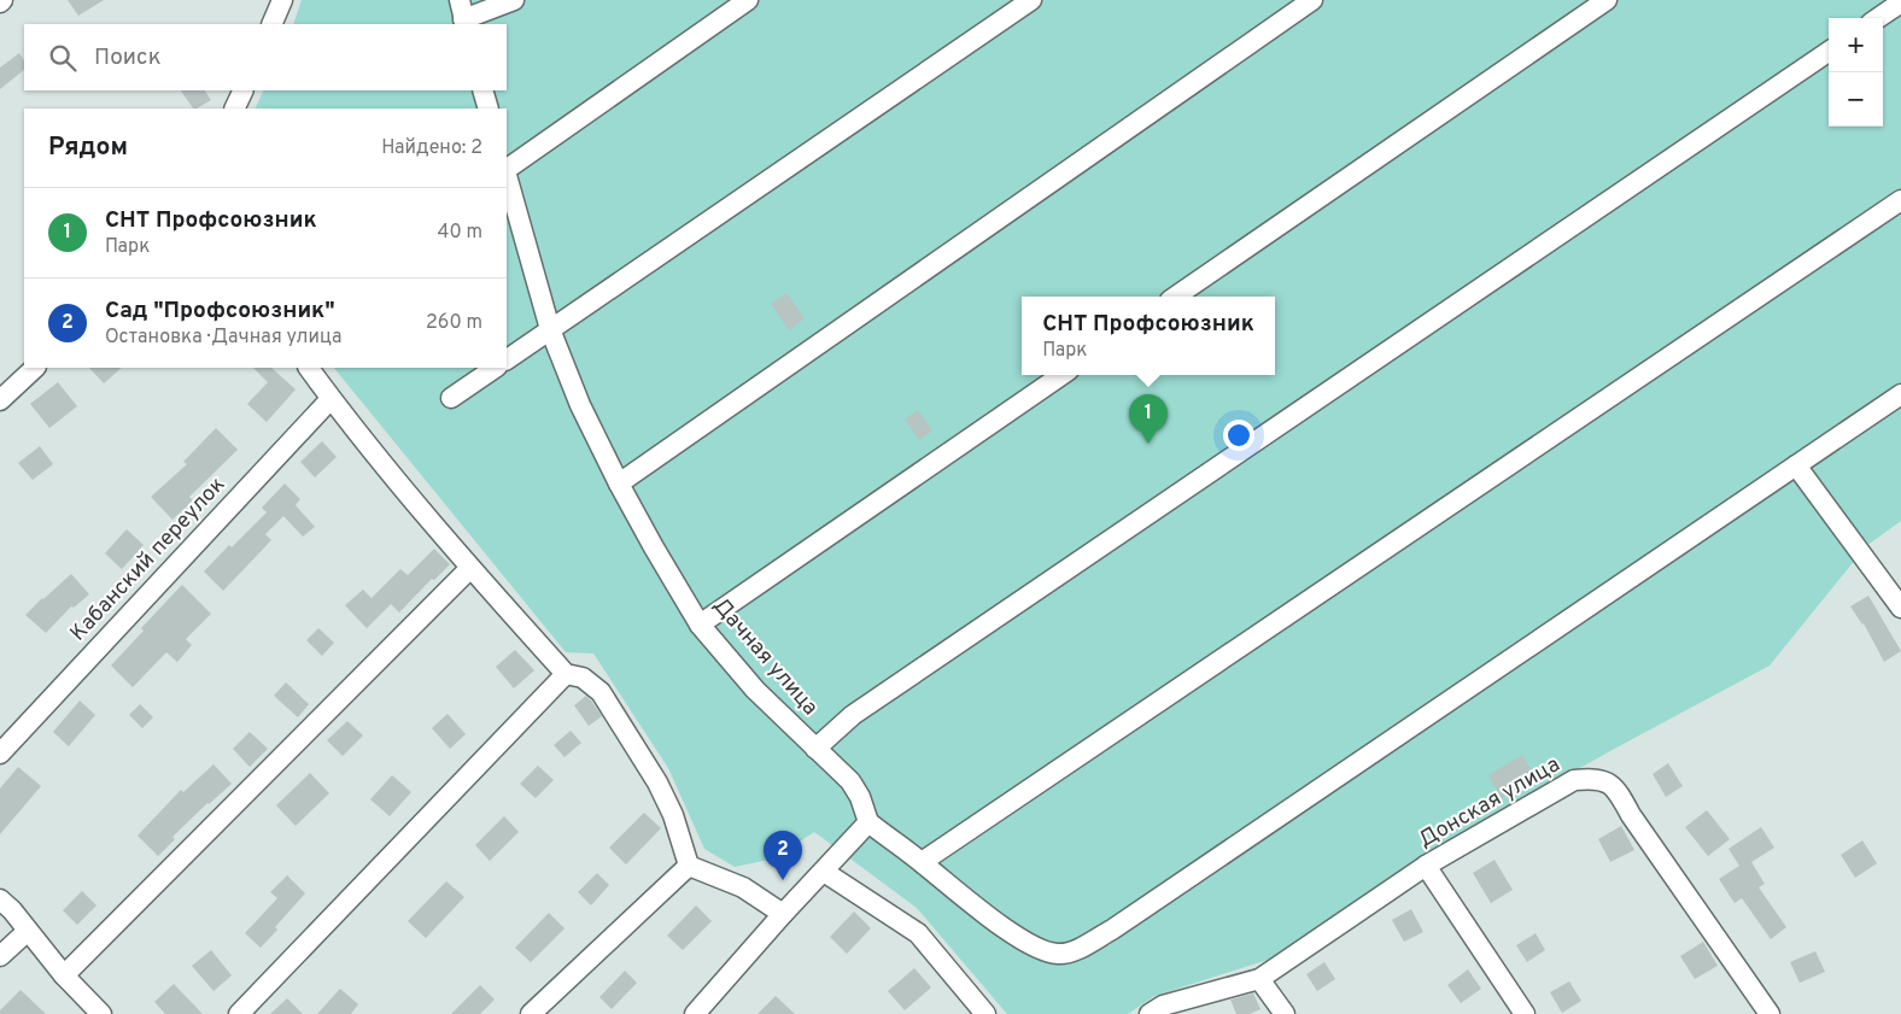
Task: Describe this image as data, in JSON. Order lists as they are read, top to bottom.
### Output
{
  "streets": {
    "street": ["Кабанский переулок", "Дачная улица", "Донская улица"]
  },
  "page": {
    "map_buttons": ["+", "−"],
    "search": "Поиск",
    "heading": ["Рядом", "Найдено: 2"],
    "list": [
      {
        "mark": "1",
        "name": "СНТ Профсоюзник",
        "note": "Парк",
        "value": "40 m"
      },
      {
        "mark": "2",
        "name": "Сад \"Профсоюзник\"",
        "note": "Остановка · Дачная улица",
        "value": "260 m"
      }
    ],
    "popup": ["СНТ Профсоюзник", "Парк"],
    "pins": ["1", "2"]
  }
}
